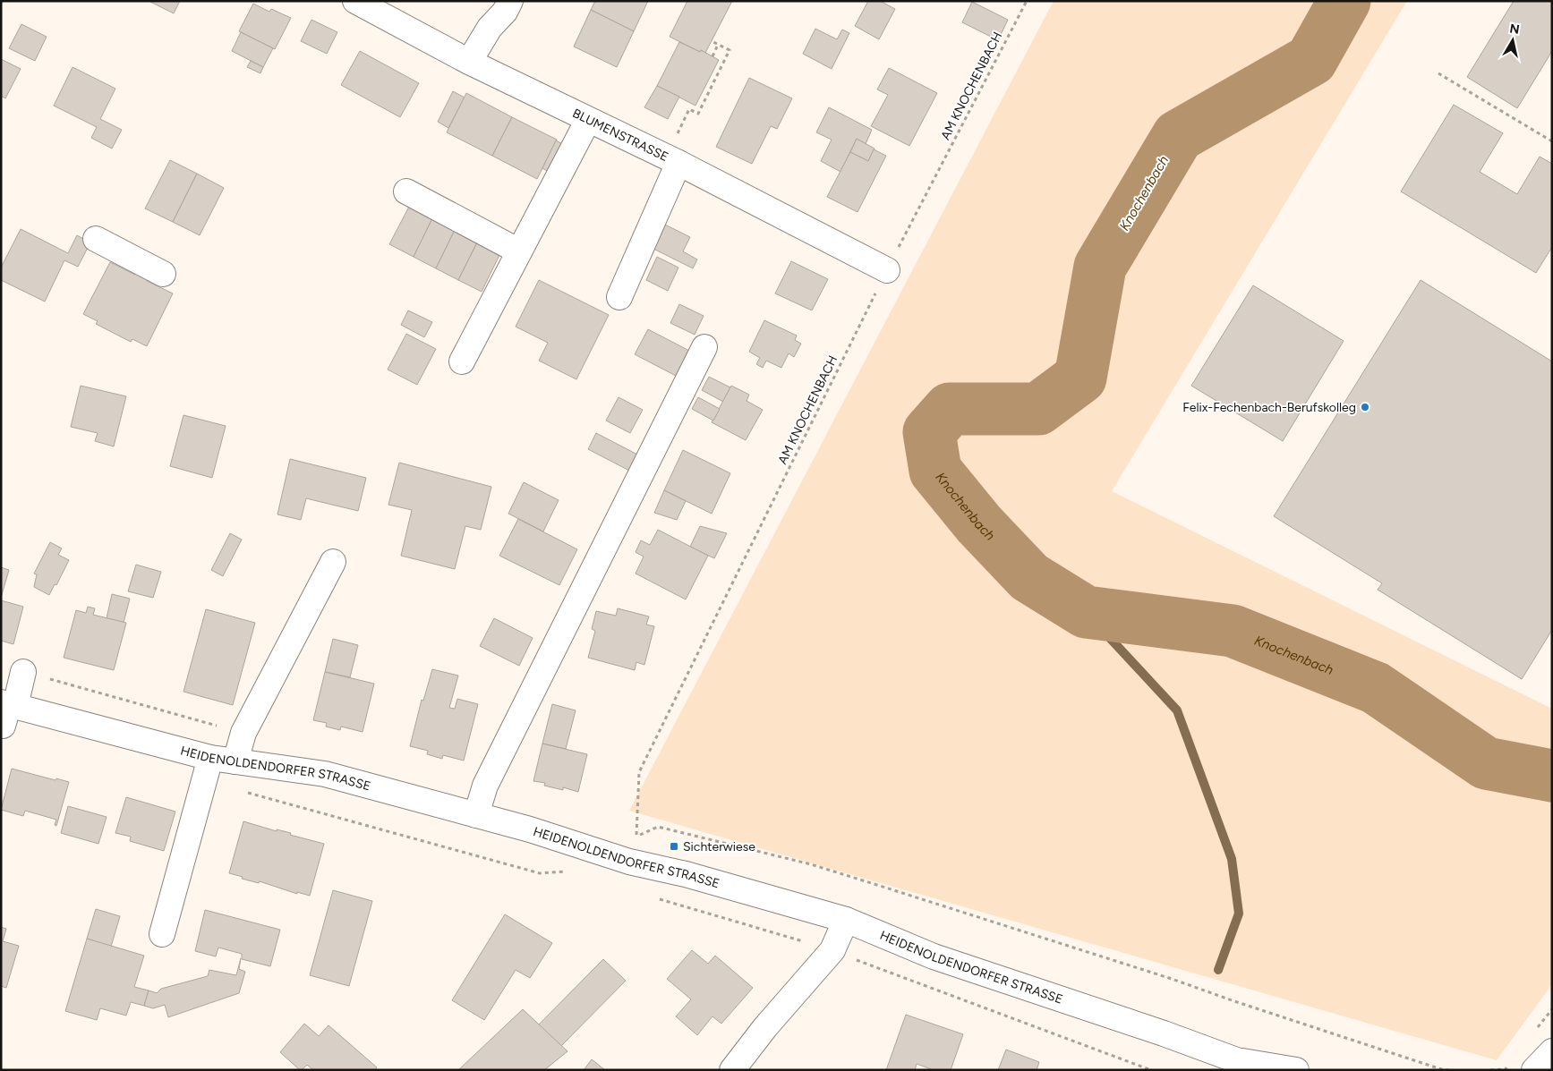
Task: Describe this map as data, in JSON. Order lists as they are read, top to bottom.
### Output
{
  "streets": {
    "street": ["BLUMENSTRASSE", "HEIDENOLDENDORFER STRASSE"],
    "path": ["AM KNOCHENBACH"]
  },
  "crossings": [
    ["AM KNOCHENBACH", "BLUMENSTRASSE"]
  ],
  "water": ["Knochenbach"],
  "places": {
    "other": ["Felix-Fechenbach-Berufskolleg"],
    "transit": ["Sichterwiese"]
  },
  "north": "top"
}
